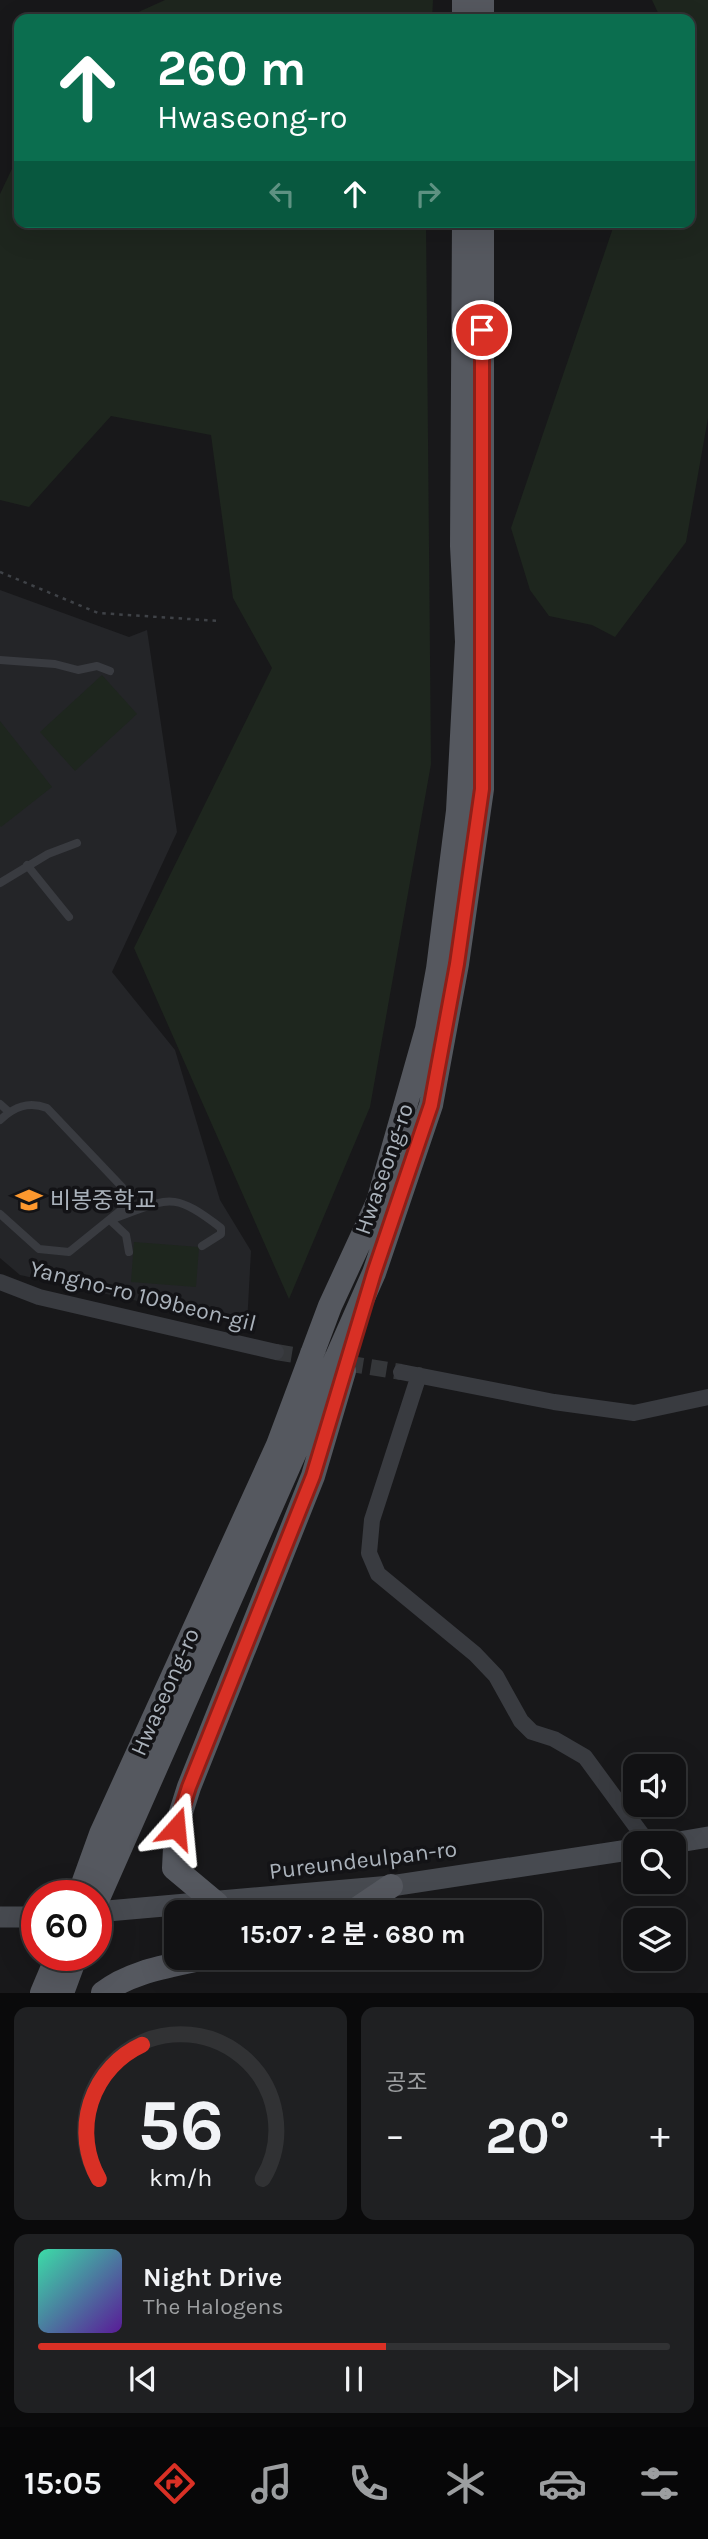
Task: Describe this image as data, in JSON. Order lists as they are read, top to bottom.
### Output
{
  "streets": {
    "main road": ["Hwaseong-ro", "Pureundeulpan-ro"],
    "street": ["Yangno-ro 109beon-gil"]
  },
  "places": {
    "school or university": ["비봉중학교"]
  },
  "page": {
    "turn": ["260 m", "Hwaseong-ro"],
    "limit": "60",
    "trip": "15:07 · 2 분 · 680 m",
    "tile": "공조",
    "heat": ["−", "20°", "+"],
    "song": ["Night Drive", "The Halogens"],
    "tabs": "15:05",
    "gauge": ["56", "km/h"]
  }
}
